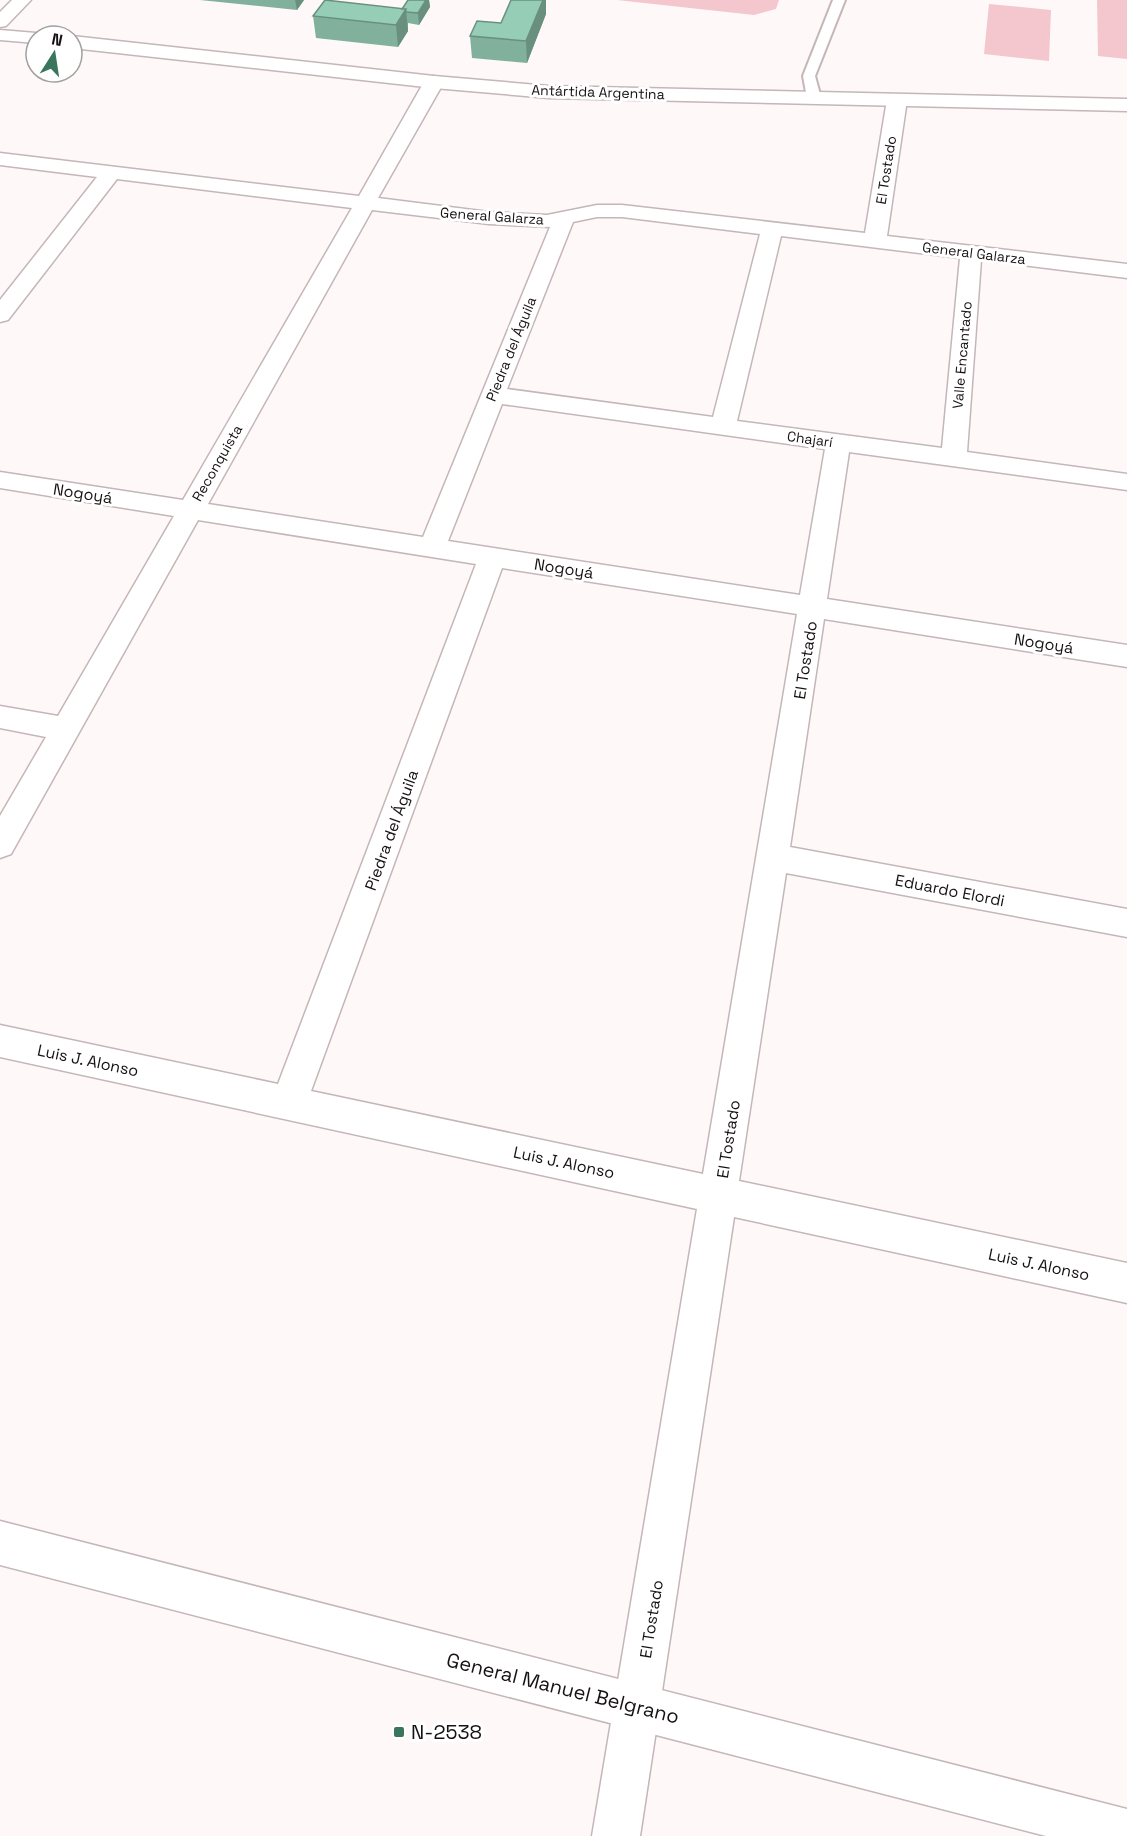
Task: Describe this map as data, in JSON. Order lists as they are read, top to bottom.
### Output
{
  "streets": {
    "street": [
      "Antártida Argentina",
      "El Tostado",
      "General Galarza",
      "Piedra del Águila",
      "Valle Encantado",
      "Chajarí",
      "Reconquista",
      "Nogoyá",
      "Eduardo Elordi",
      "Luis J. Alonso",
      "General Manuel Belgrano"
    ]
  },
  "crossings": [
    ["Antártida Argentina", "El Tostado"],
    ["Antártida Argentina", "Reconquista"],
    ["El Tostado", "General Galarza"],
    ["El Tostado", "Chajarí"],
    ["El Tostado", "Nogoyá"],
    ["El Tostado", "Eduardo Elordi"],
    ["El Tostado", "Luis J. Alonso"],
    ["El Tostado", "General Manuel Belgrano"],
    ["General Galarza", "Piedra del Águila"],
    ["General Galarza", "Valle Encantado"],
    ["General Galarza", "Reconquista"],
    ["Piedra del Águila", "Chajarí"],
    ["Piedra del Águila", "Nogoyá"],
    ["Piedra del Águila", "Luis J. Alonso"],
    ["Valle Encantado", "Chajarí"],
    ["Reconquista", "Nogoyá"]
  ],
  "places": {
    "transit": ["N-2538"]
  },
  "north": "top"
}
